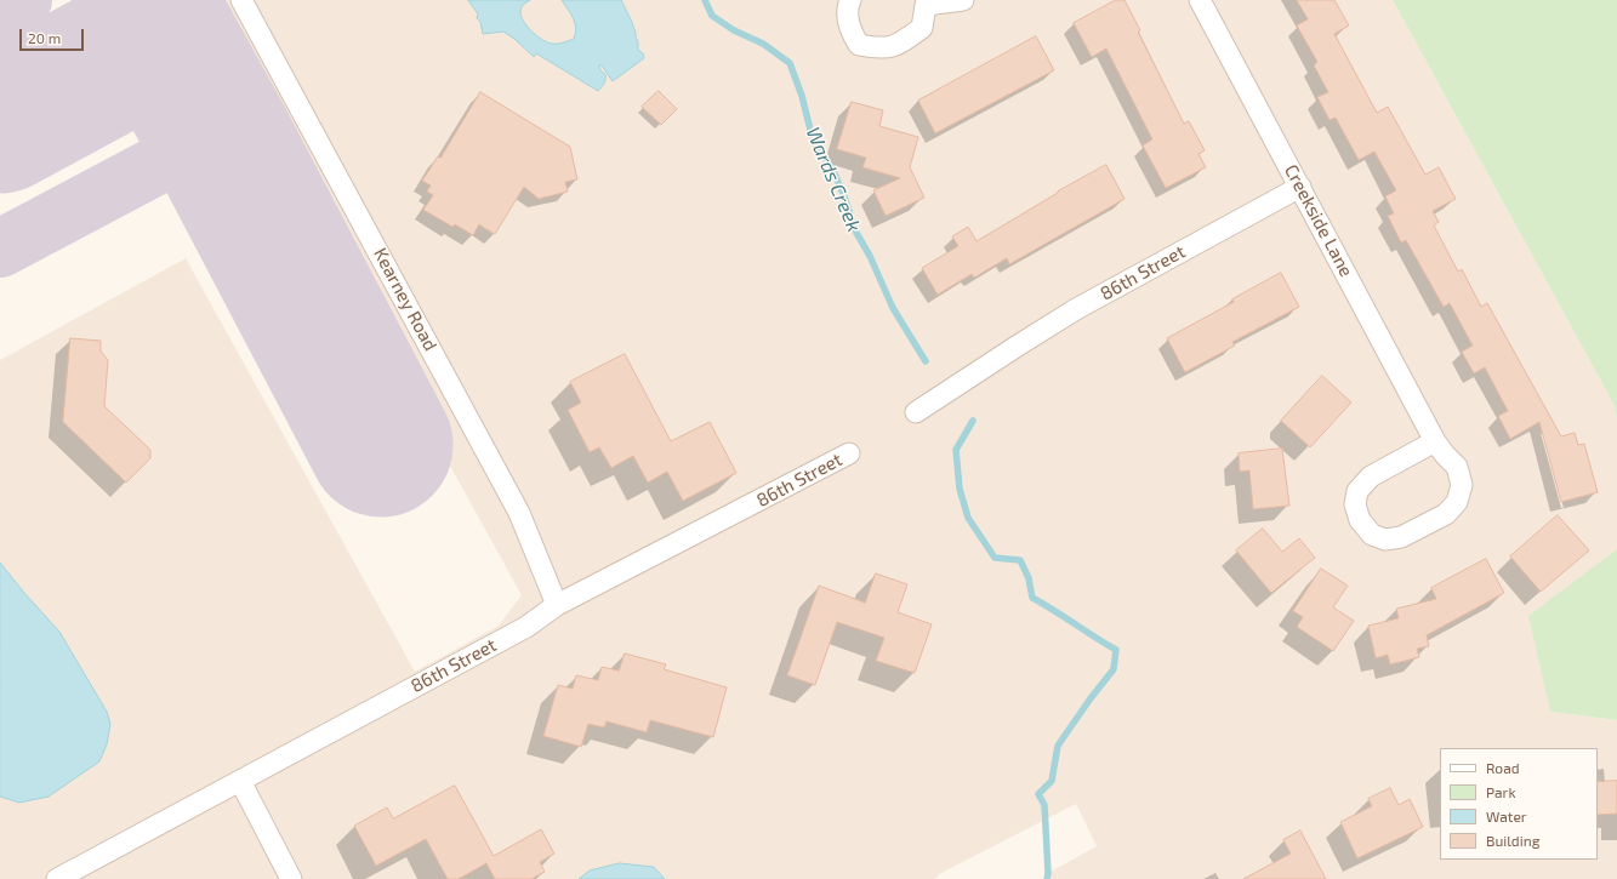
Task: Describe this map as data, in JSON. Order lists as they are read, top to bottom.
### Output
{
  "streets": {
    "street": ["Creekside Lane", "86th Street", "Kearney Road"]
  },
  "crossings": [
    ["Creekside Lane", "86th Street"],
    ["86th Street", "Kearney Road"]
  ],
  "water": ["Wards Creek"],
  "legend": [
    "Road",
    "Park",
    "Water",
    "Building"
  ],
  "scale_bar": "20 m"
}
